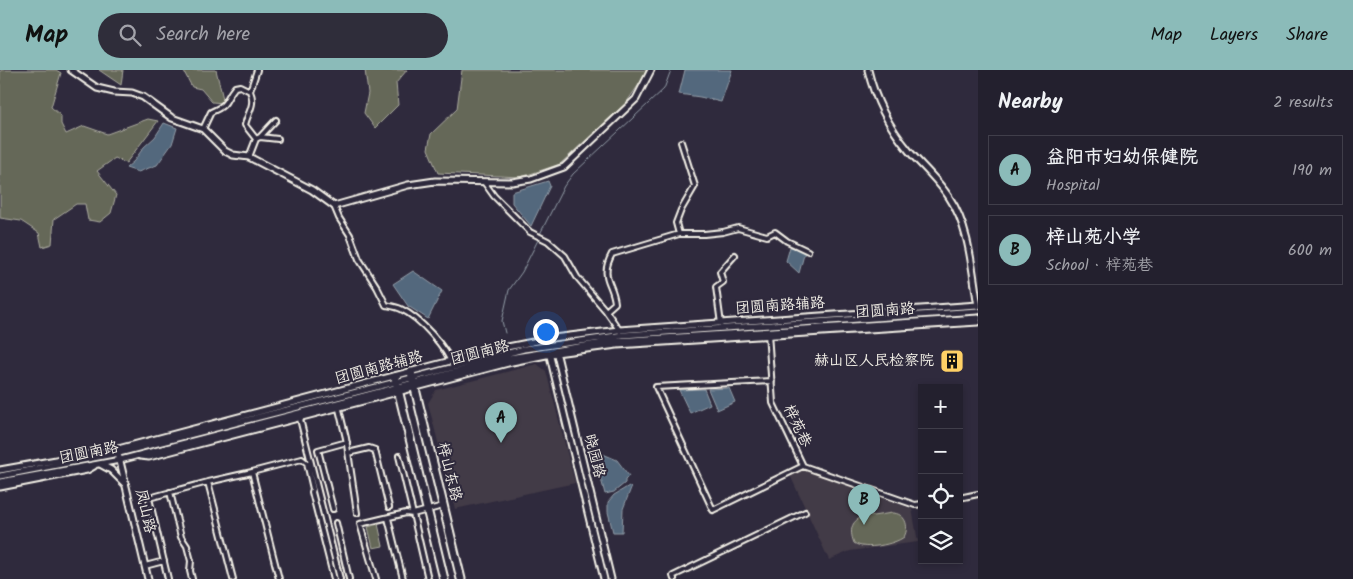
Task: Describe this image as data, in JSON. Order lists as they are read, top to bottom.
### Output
{
  "streets": {
    "highway": ["梓山东路"],
    "street": [
      "团圆南路辅路",
      "团圆南路",
      "梓苑巷",
      "晓园路",
      "凤山路"
    ]
  },
  "crossings": [
    ["团圆南路辅路", "团圆南路"],
    ["团圆南路辅路", "梓苑巷"],
    ["团圆南路辅路", "晓园路"],
    ["团圆南路辅路", "梓山东路"],
    ["团圆南路辅路", "凤山路"],
    ["团圆南路", "梓苑巷"],
    ["团圆南路", "晓园路"],
    ["团圆南路", "梓山东路"],
    ["团圆南路", "凤山路"]
  ],
  "places": {
    "building": ["赫山区人民检察院"]
  },
  "page": {
    "header": "Map",
    "search": "Search here",
    "nav": ["Map", "Layers", "Share"],
    "heading": ["Nearby", "2 results"],
    "list": [
      {
        "mark": "A",
        "name": "益阳市妇幼保健院",
        "note": "Hospital",
        "value": "190 m"
      },
      {
        "mark": "B",
        "name": "梓山苑小学",
        "note": "School · 梓苑巷",
        "value": "600 m"
      }
    ],
    "map_buttons": ["+", "−"],
    "pins": ["A", "B"]
  }
}
